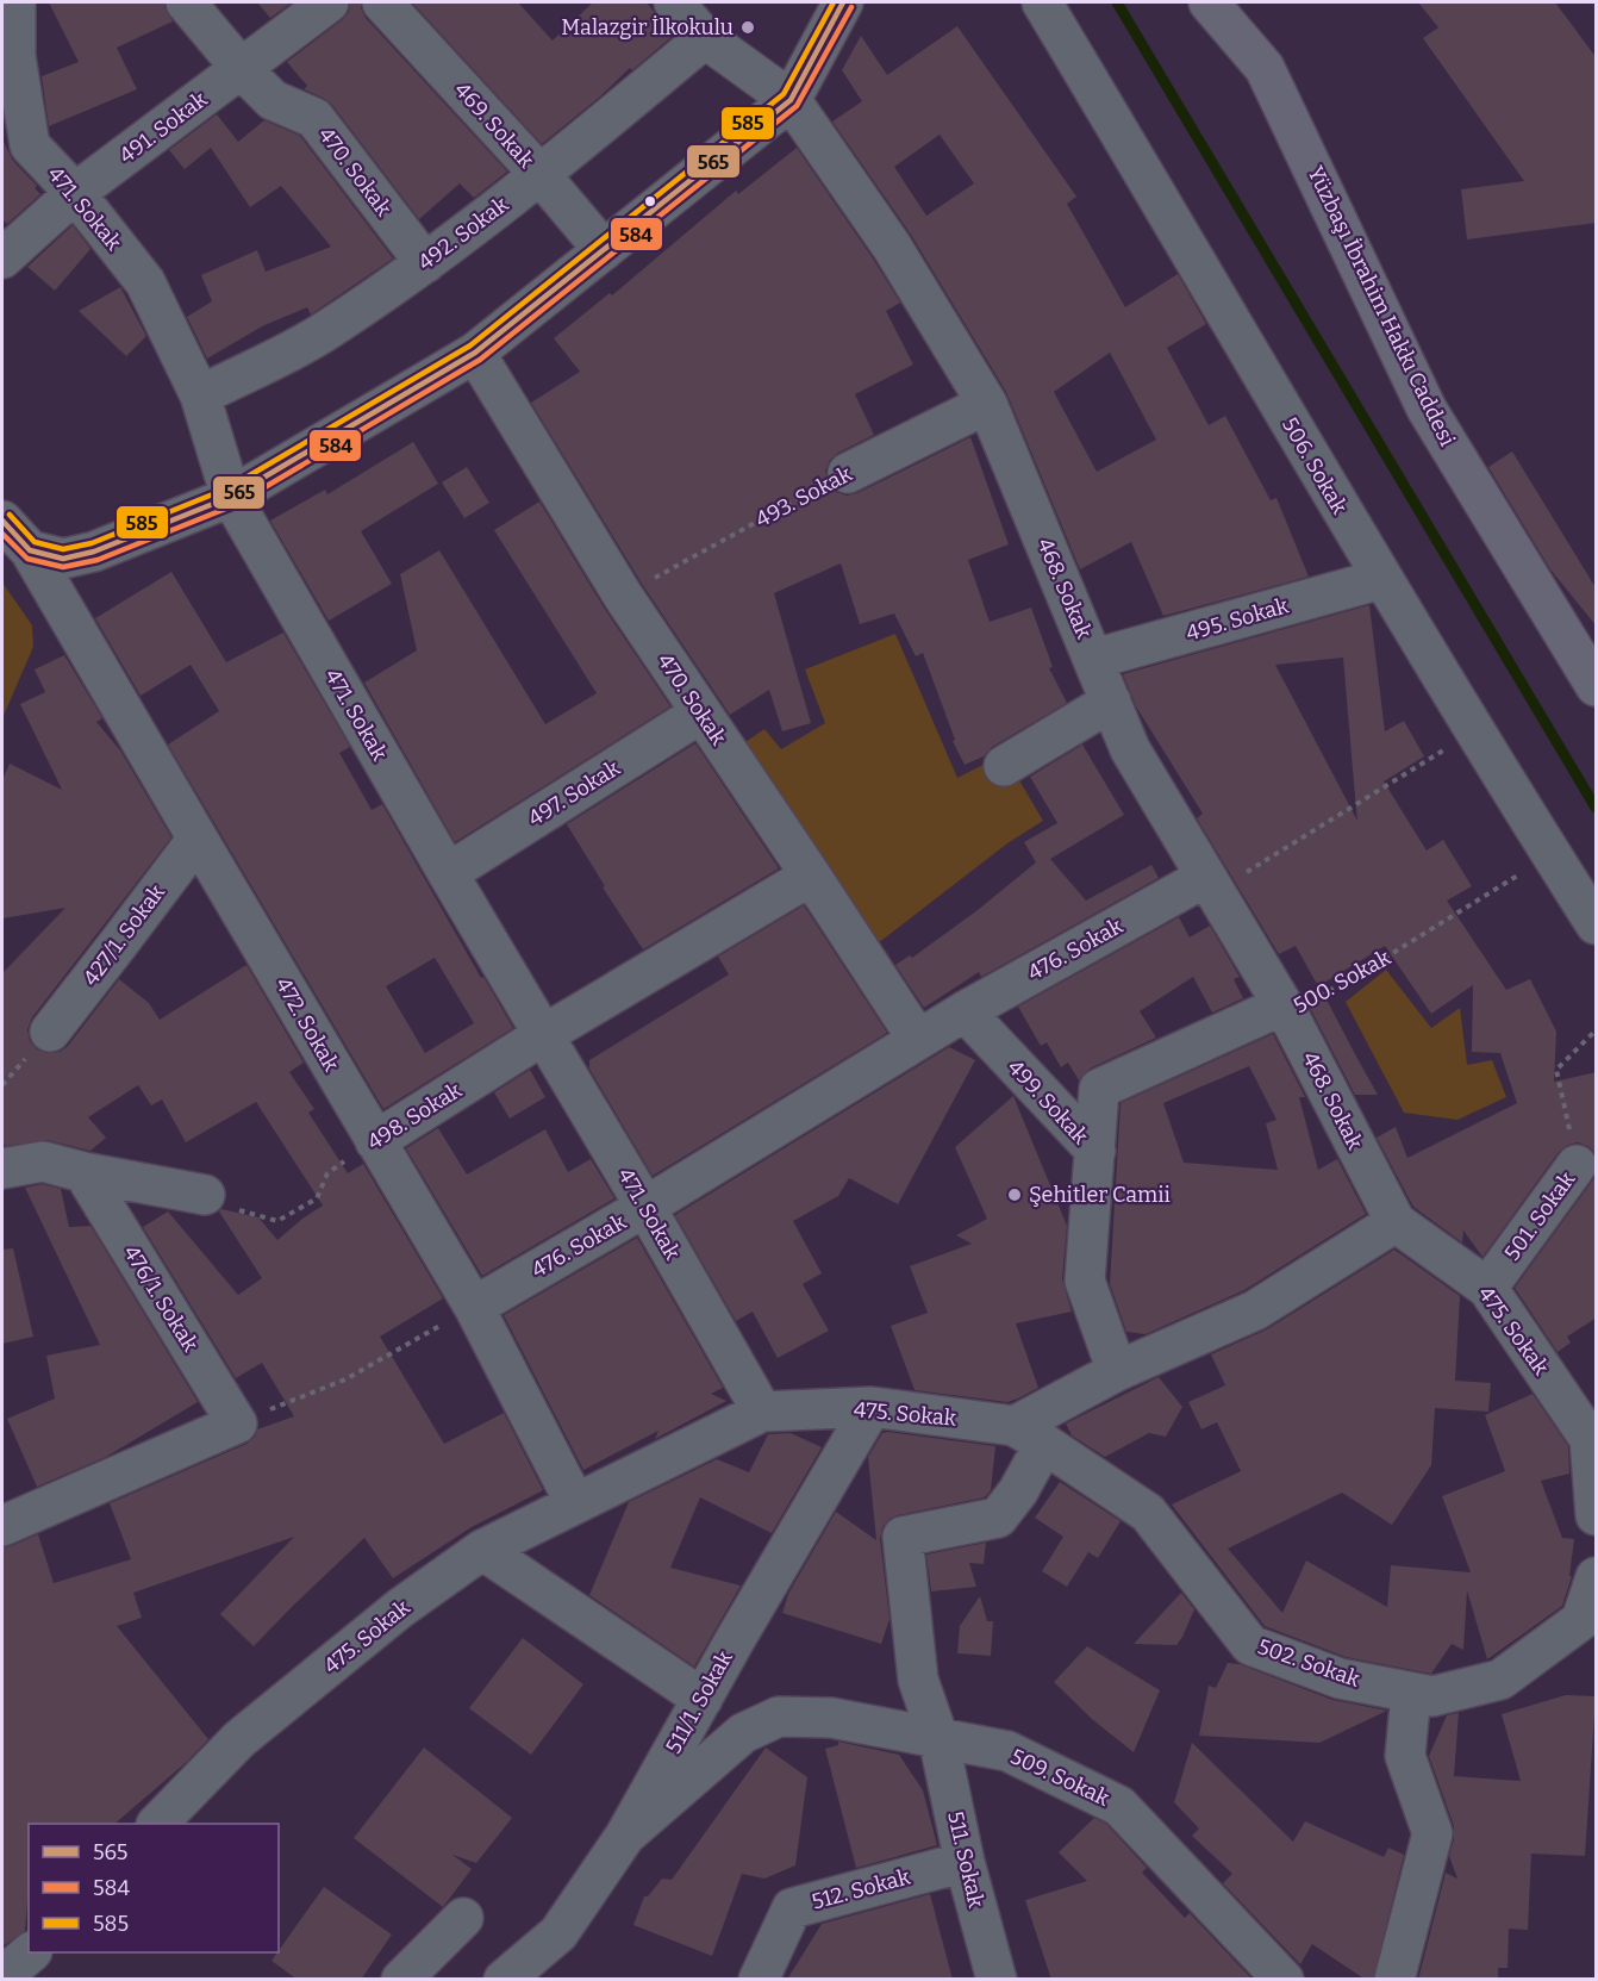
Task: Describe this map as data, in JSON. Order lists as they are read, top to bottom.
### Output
{
  "streets": {
    "main road": ["Yüzbaşı İbrahim Hakkı Caddesi"],
    "street": [
      "469. Sokak",
      "491. Sokak",
      "470. Sokak",
      "471. Sokak",
      "492. Sokak",
      "506. Sokak",
      "493. Sokak",
      "468. Sokak",
      "495. Sokak",
      "497. Sokak",
      "427/1. Sokak",
      "476. Sokak",
      "500. Sokak",
      "472. Sokak",
      "499. Sokak",
      "498. Sokak",
      "501. Sokak",
      "476/1. Sokak",
      "475. Sokak",
      "502. Sokak",
      "511/1. Sokak",
      "509. Sokak",
      "511. Sokak",
      "512. Sokak"
    ]
  },
  "crossings": [
    ["469. Sokak", "492. Sokak"],
    ["491. Sokak", "470. Sokak"],
    ["491. Sokak", "471. Sokak"],
    ["470. Sokak", "492. Sokak"],
    ["470. Sokak", "493. Sokak"],
    ["470. Sokak", "497. Sokak"],
    ["470. Sokak", "476. Sokak"],
    ["470. Sokak", "498. Sokak"],
    ["471. Sokak", "492. Sokak"],
    ["471. Sokak", "497. Sokak"],
    ["471. Sokak", "476. Sokak"],
    ["471. Sokak", "498. Sokak"],
    ["471. Sokak", "475. Sokak"],
    ["492. Sokak", "468. Sokak"],
    ["506. Sokak", "495. Sokak"],
    ["506. Sokak", "500. Sokak"],
    ["493. Sokak", "468. Sokak"],
    ["468. Sokak", "495. Sokak"],
    ["468. Sokak", "476. Sokak"],
    ["468. Sokak", "500. Sokak"],
    ["468. Sokak", "475. Sokak"],
    ["427/1. Sokak", "472. Sokak"],
    ["476. Sokak", "472. Sokak"],
    ["476. Sokak", "499. Sokak"],
    ["500. Sokak", "499. Sokak"],
    ["472. Sokak", "498. Sokak"],
    ["472. Sokak", "475. Sokak"],
    ["501. Sokak", "475. Sokak"],
    ["475. Sokak", "502. Sokak"],
    ["475. Sokak", "511/1. Sokak"],
    ["511/1. Sokak", "509. Sokak"],
    ["509. Sokak", "511. Sokak"],
    ["511. Sokak", "512. Sokak"]
  ],
  "places": ["Malazgir İlkokulu", "Şehitler Camii"],
  "lines": ["transit line 565", "transit line 585", "transit line 584"],
  "legend": ["565", "584", "585"]
}
